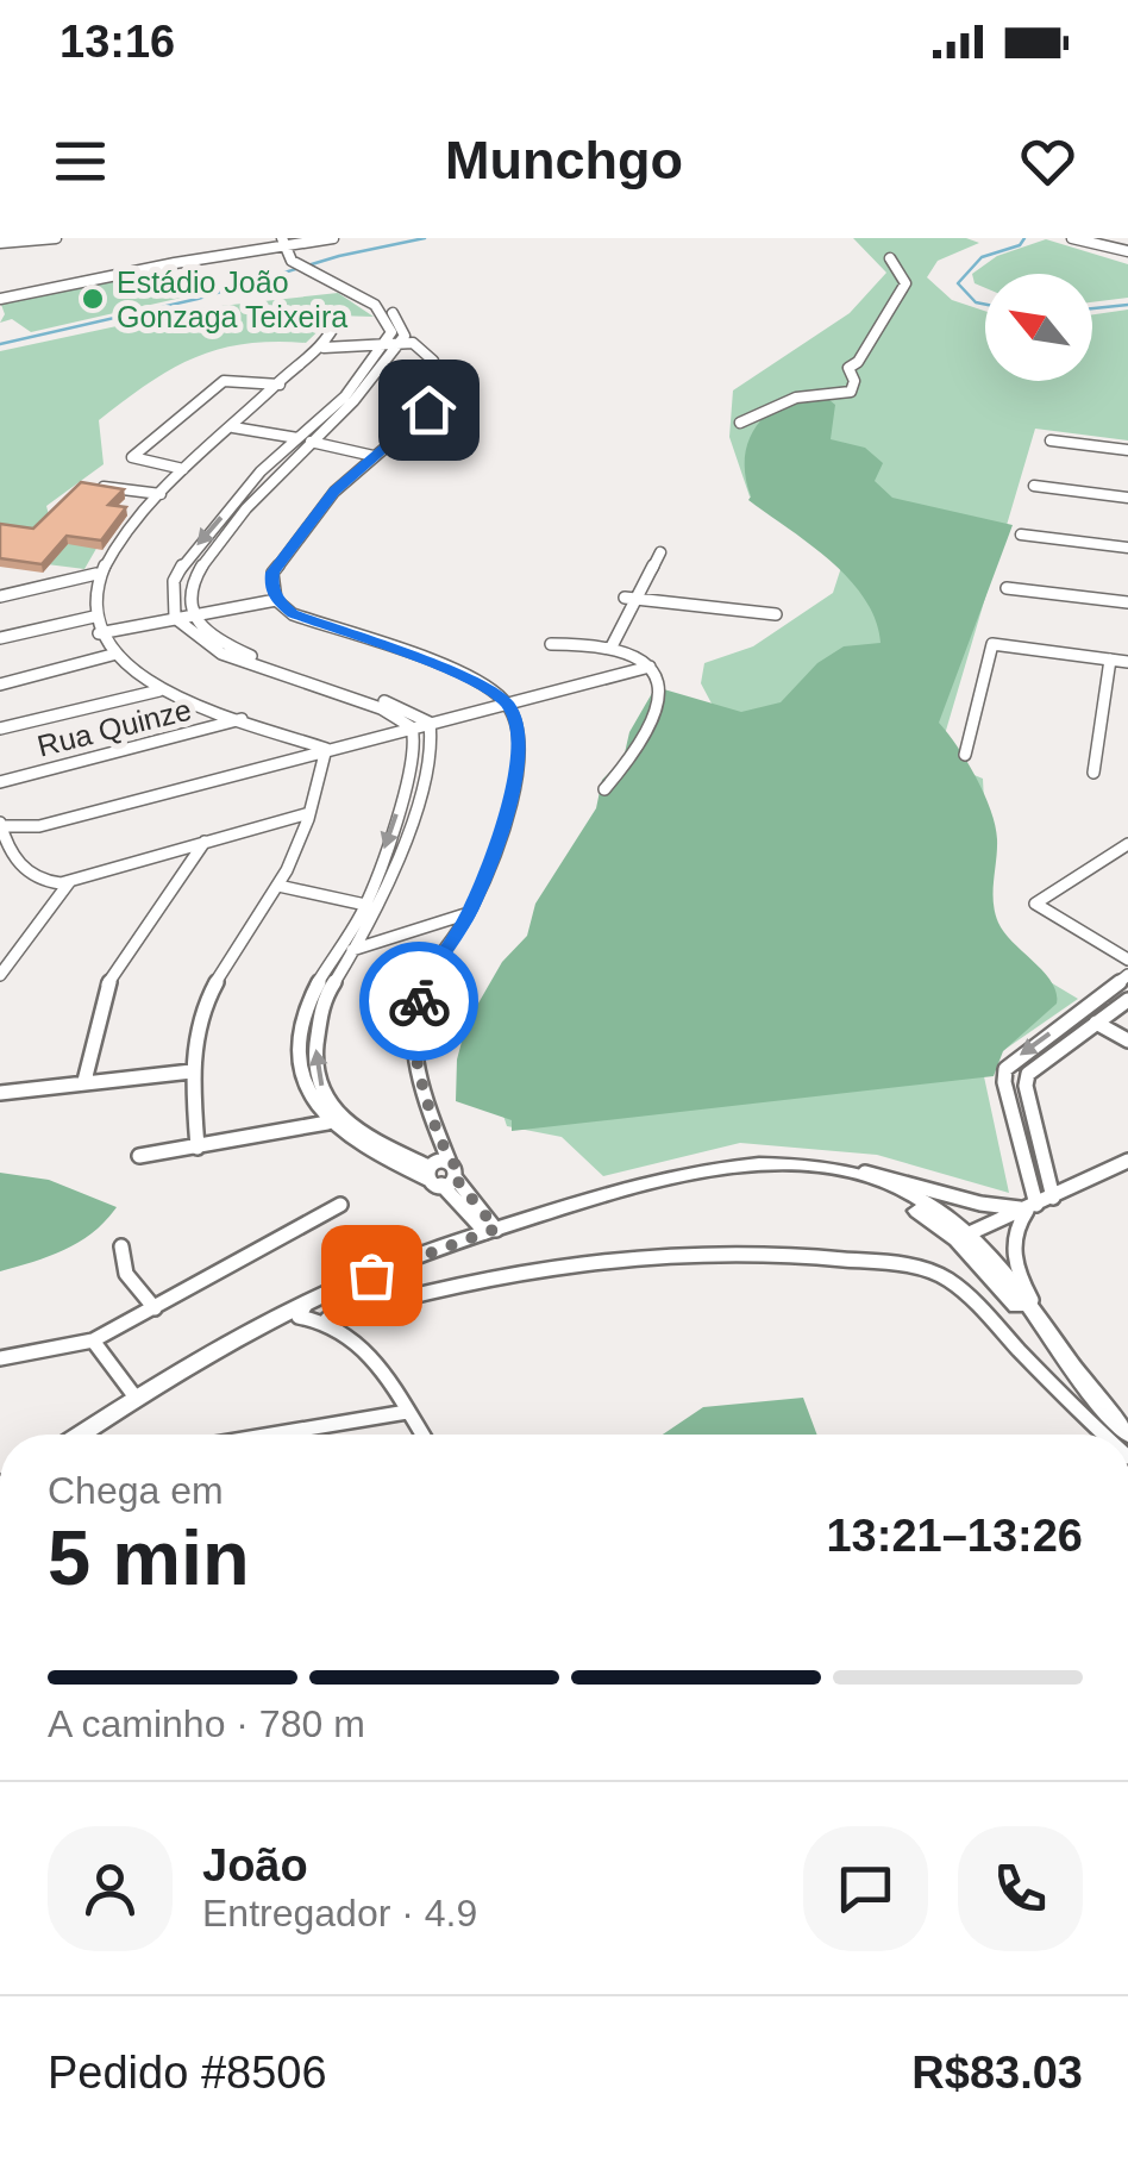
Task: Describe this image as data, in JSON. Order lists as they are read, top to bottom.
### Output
{
  "streets": {
    "street": ["Rua Quinze"]
  },
  "places": ["Estádio João Gonzaga Teixeira"],
  "north": "top left",
  "page": {
    "status": "13:16",
    "header": "Munchgo",
    "heading": ["5 min", "Chega em", "13:21–13:26"],
    "panel": [
      "João",
      "Entregador · 4.9",
      "Pedido #8506",
      "R$83.03"
    ],
    "bar": "A caminho · 780 m"
  }
}
